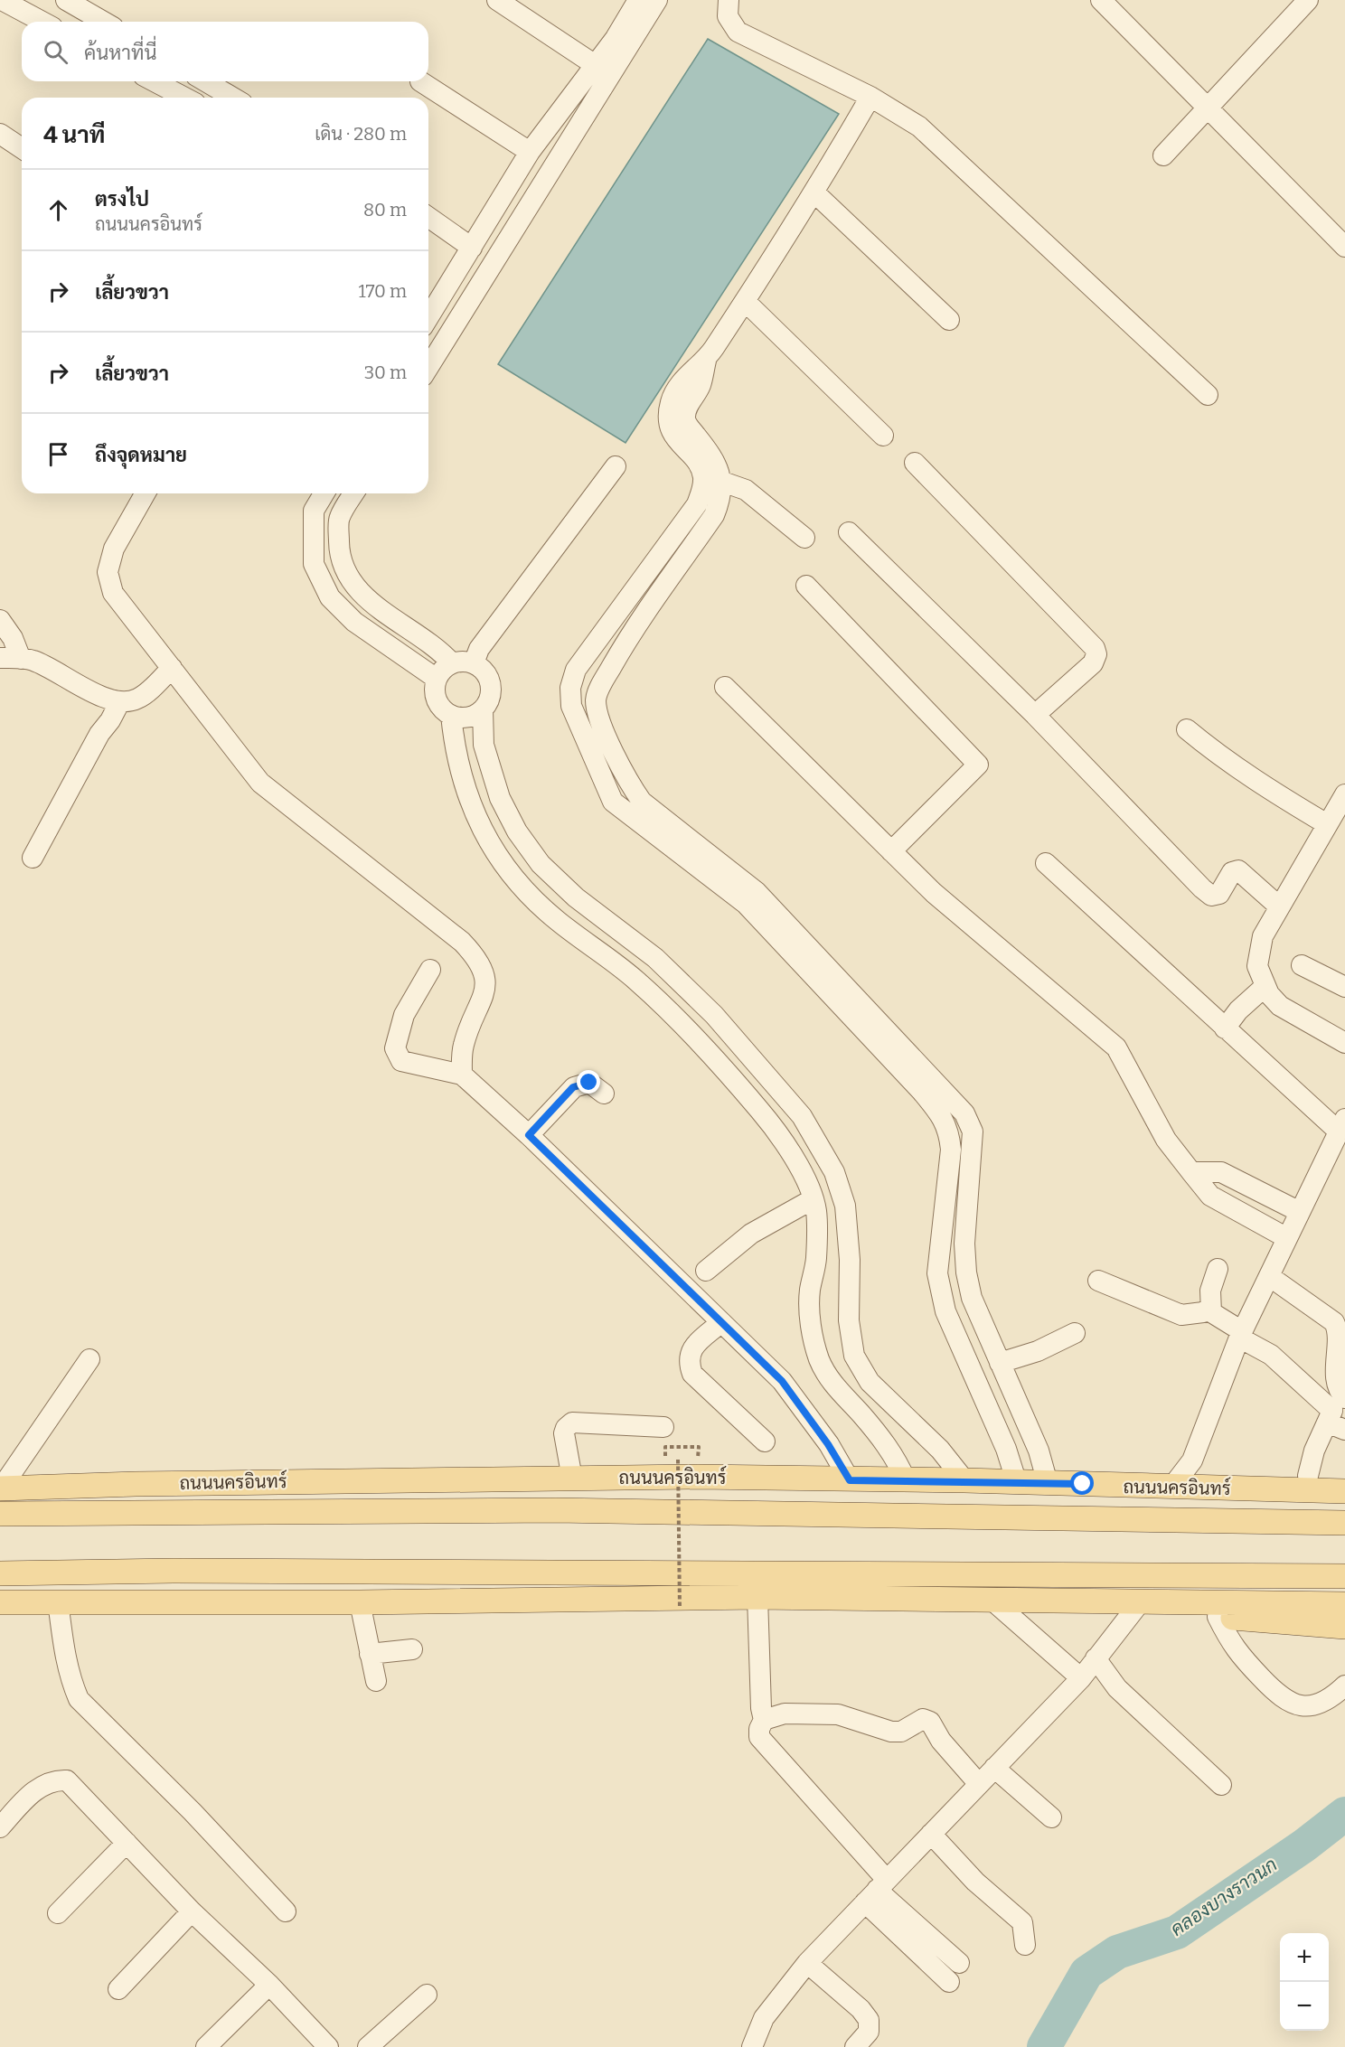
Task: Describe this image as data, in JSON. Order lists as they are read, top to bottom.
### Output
{
  "streets": {
    "main road": ["ถนนนครอินทร์"]
  },
  "water": ["คลองบางราวนก"],
  "page": {
    "search": "ค้นหาที่นี่",
    "heading": ["4 นาที", "เดิน · 280 m"],
    "list": [
      ["ตรงไป", "ถนนนครอินทร์", "80 m"],
      ["เลี้ยวขวา", "170 m"],
      ["เลี้ยวขวา", "30 m"],
      "ถึงจุดหมาย"
    ],
    "map_buttons": ["+", "−"]
  }
}
